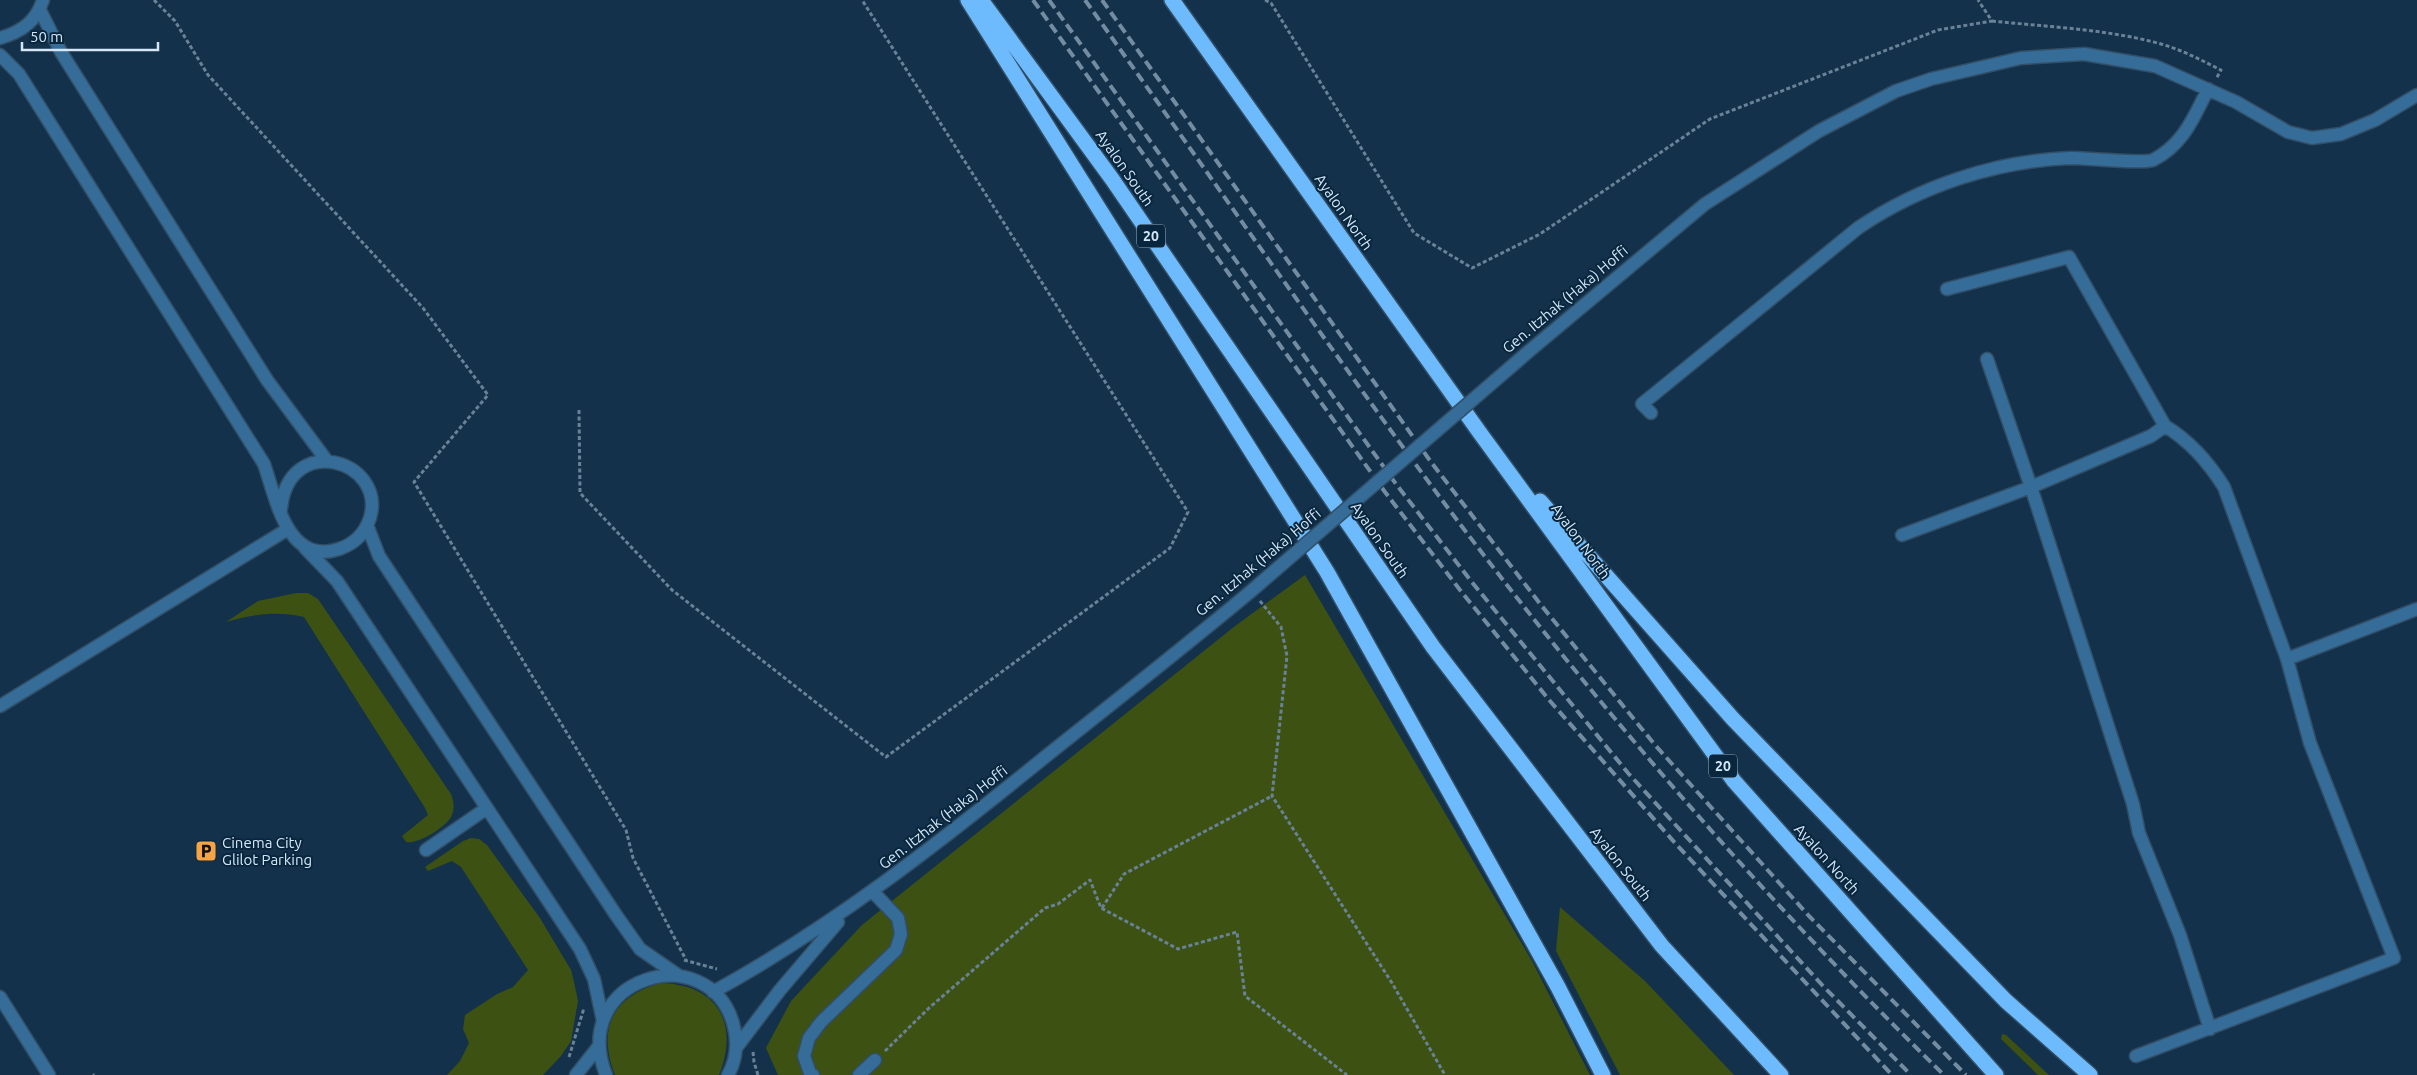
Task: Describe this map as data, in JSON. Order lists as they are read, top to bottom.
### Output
{
  "streets": {
    "highway": ["Ayalon South", "Ayalon North", "20"],
    "street": ["Gen. Itzhak (Haka) Hoffi"]
  },
  "places": {
    "parking": ["Cinema City Glilot Parking"]
  },
  "scale_bar": "50 m"
}
